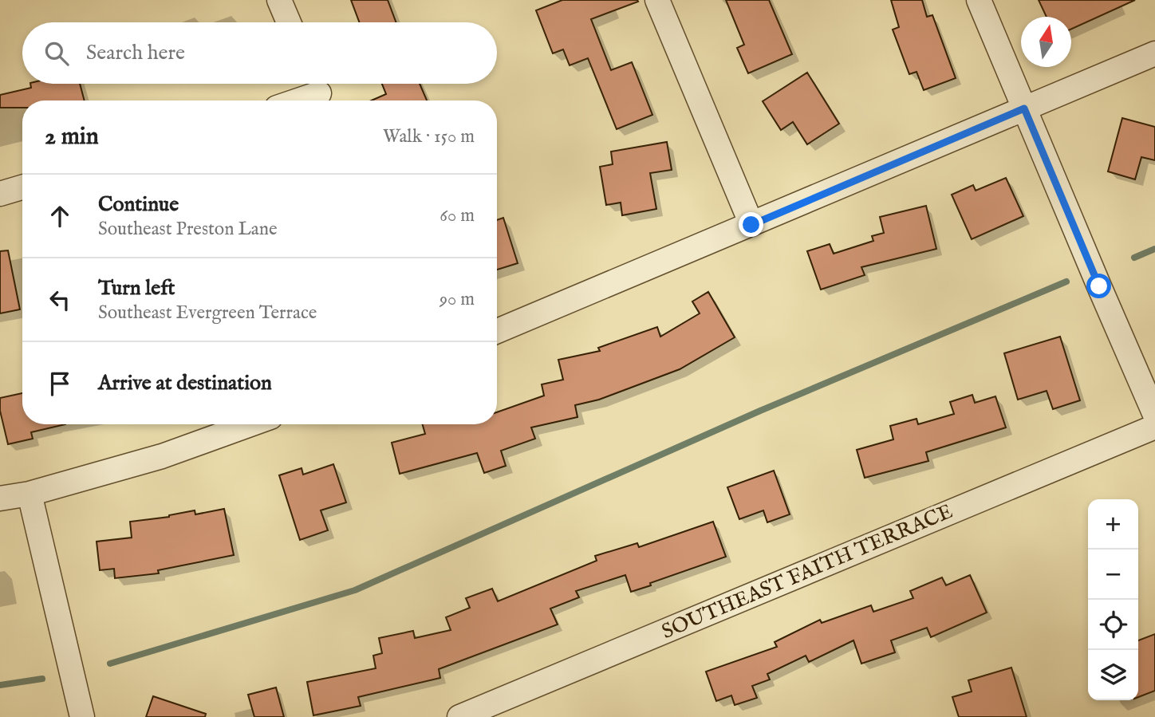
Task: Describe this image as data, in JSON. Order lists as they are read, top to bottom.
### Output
{
  "streets": {
    "street": ["SOUTHEAST FAITH TERRACE"]
  },
  "north": "top",
  "page": {
    "search": "Search here",
    "heading": ["2 min", "Walk · 150 m"],
    "list": [
      ["Continue", "Southeast Preston Lane", "60 m"],
      ["Turn left", "Southeast Evergreen Terrace", "90 m"],
      "Arrive at destination"
    ],
    "map_buttons": ["+", "−"]
  }
}
